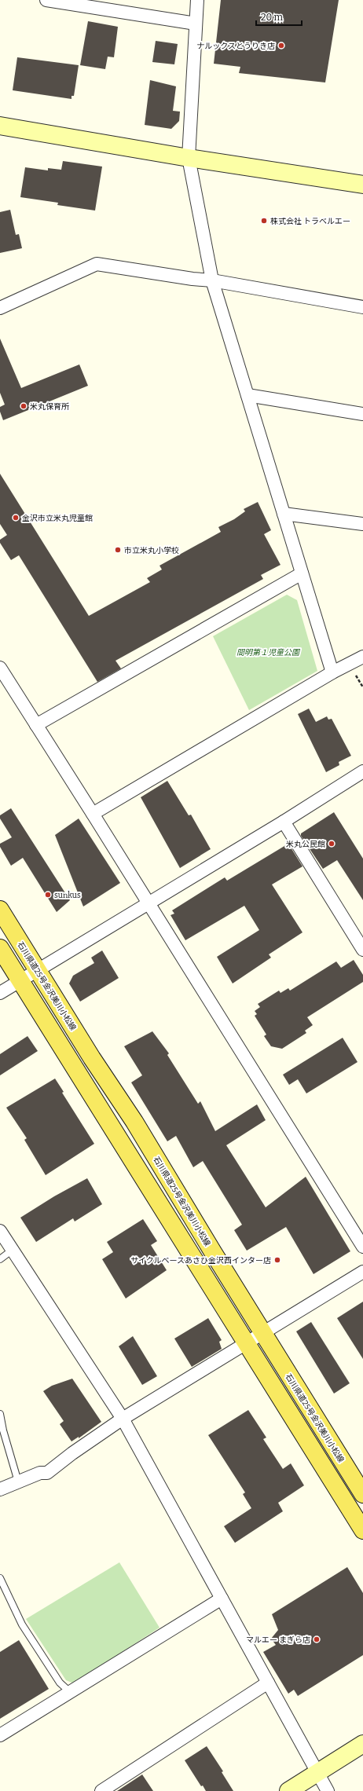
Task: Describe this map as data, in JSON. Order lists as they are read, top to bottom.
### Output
{
  "streets": {
    "main road": ["石川県道25号金沢美川小松線"]
  },
  "parks": ["間明第１児童公園"],
  "places": [
    "ナルックスとうりき店",
    "株式会社 トラベルエー",
    "米丸保育所",
    "金沢市立米丸児童館",
    "市立米丸小学校",
    "米丸公民館",
    "sunkus",
    "サイクルベースあさひ金沢西インター店",
    "マルエー まぎら店"
  ],
  "scale_bar": "20 m"
}
